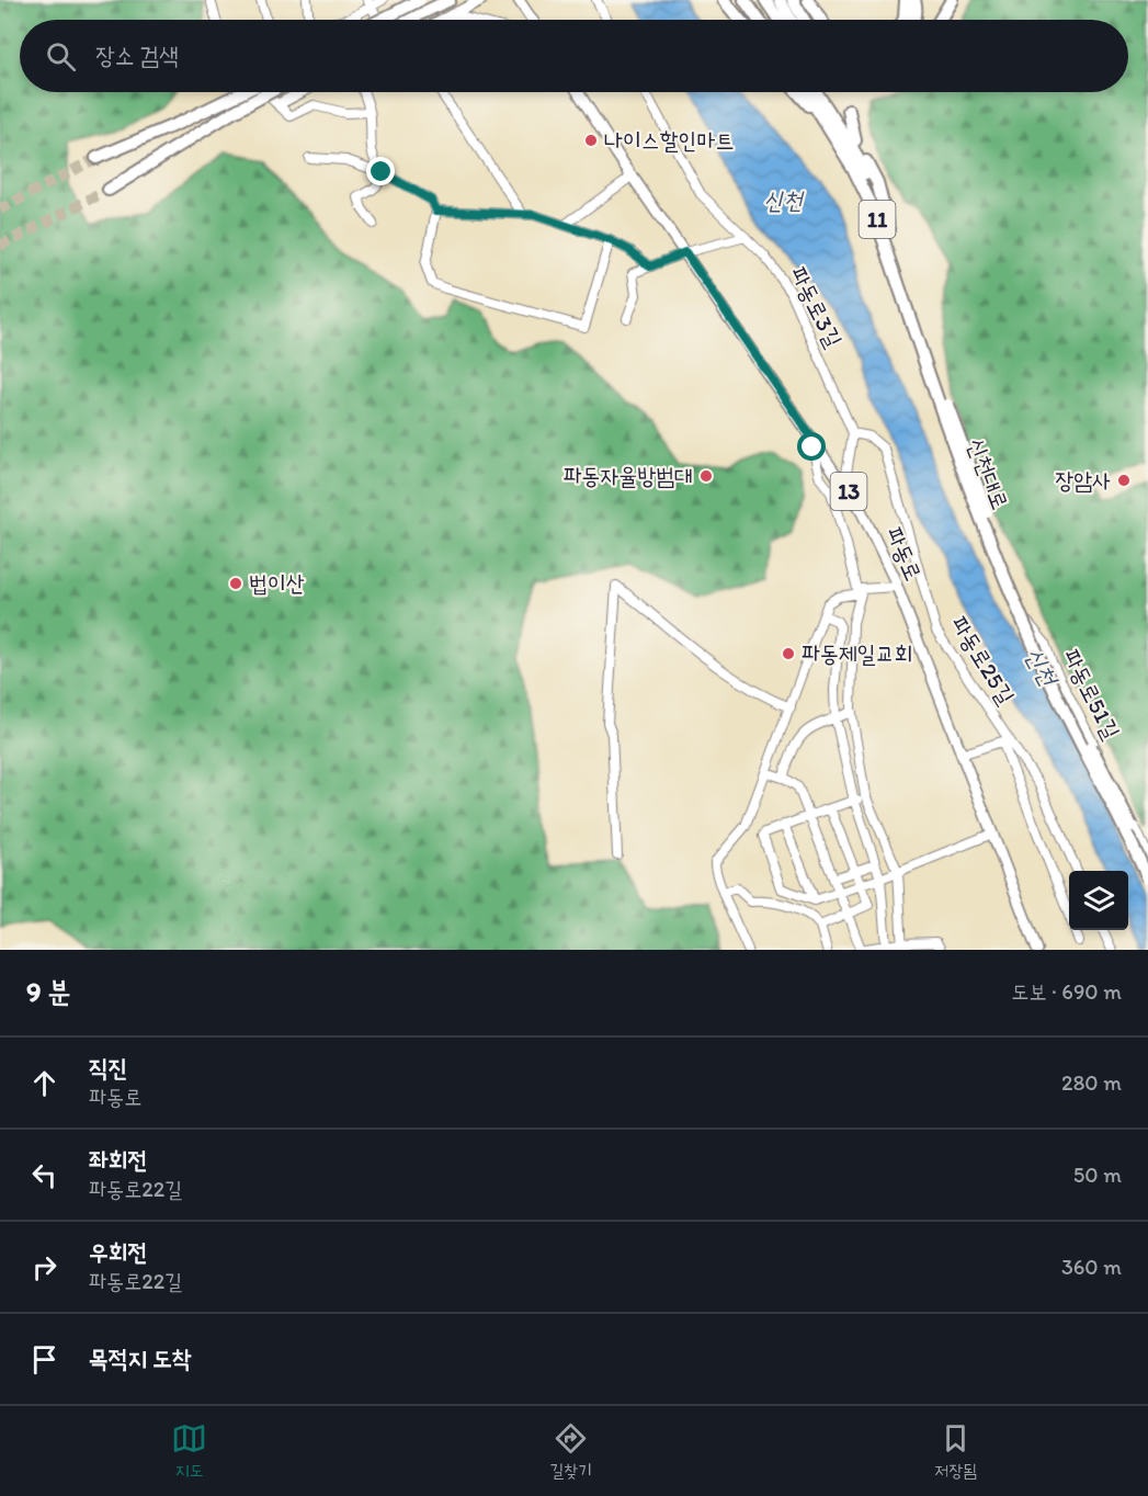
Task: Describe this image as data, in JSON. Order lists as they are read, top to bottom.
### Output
{
  "streets": {
    "highway": ["11", "신천대로"],
    "main road": ["13", "파동로"],
    "street": ["파동로3길", "파동로25길", "파동로51길"]
  },
  "crossings": [
    ["11", "신천대로"],
    ["파동로3길", "파동로25길"]
  ],
  "water": ["신천"],
  "places": [
    "나이스할인마트",
    "파동자율방범대",
    "장암사",
    "법이산",
    "파동제일교회"
  ],
  "page": {
    "search": "장소 검색",
    "heading": ["9 분", "도보 · 690 m"],
    "list": [
      ["직진", "파동로", "280 m"],
      ["좌회전", "파동로22길", "50 m"],
      ["우회전", "파동로22길", "360 m"],
      "목적지 도착"
    ],
    "nav": ["지도", "길찾기", "저장됨"]
  }
}
